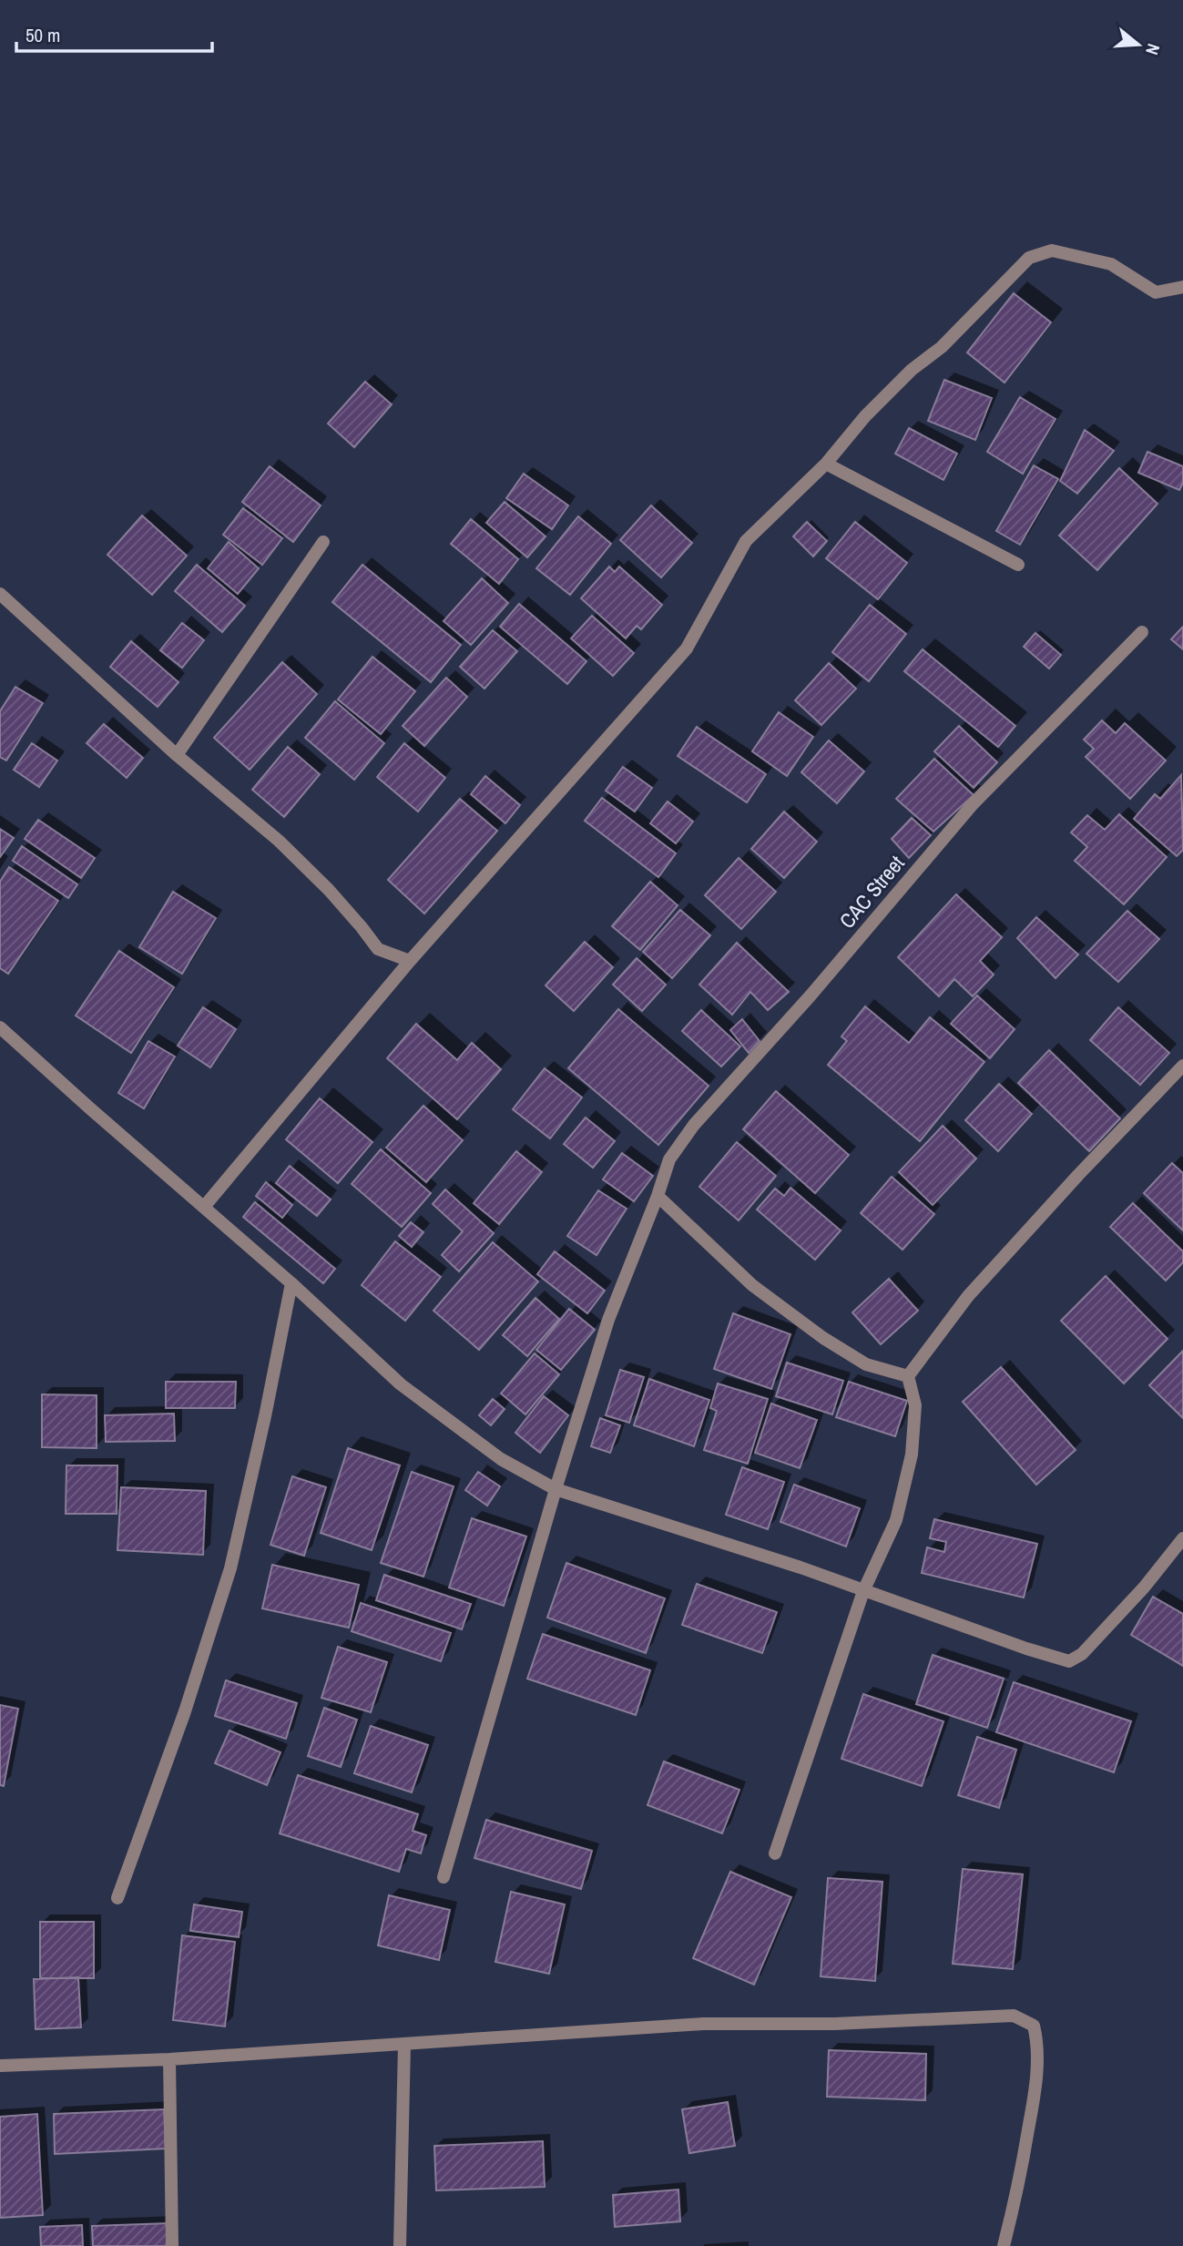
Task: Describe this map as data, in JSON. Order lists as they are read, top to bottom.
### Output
{
  "streets": {
    "street": ["CAC Street"]
  },
  "scale_bar": "50 m",
  "north": "right"
}
